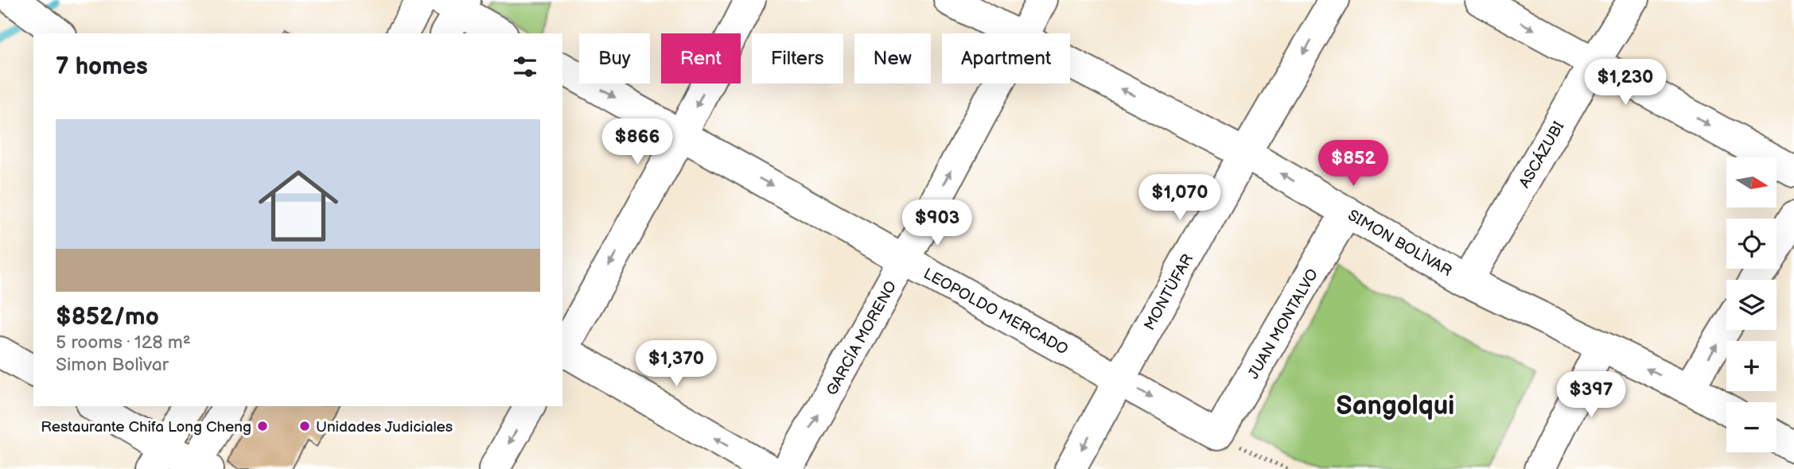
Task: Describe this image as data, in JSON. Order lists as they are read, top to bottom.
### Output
{
  "streets": {
    "street": [
      "ASCÁZUBI",
      "SIMON BOLÌVAR",
      "MONTÙFAR",
      "LEOPOLDO MERCADO",
      "JUAN MONTALVO",
      "GARCÍA MORENO"
    ]
  },
  "crossings": [
    ["ASCÁZUBI", "SIMON BOLÌVAR"],
    ["SIMON BOLÌVAR", "MONTÙFAR"],
    ["SIMON BOLÌVAR", "JUAN MONTALVO"],
    ["MONTÙFAR", "LEOPOLDO MERCADO"],
    ["LEOPOLDO MERCADO", "JUAN MONTALVO"],
    ["LEOPOLDO MERCADO", "GARCÍA MORENO"]
  ],
  "one_way": ["SIMON BOLÌVAR", "MONTÙFAR"],
  "districts": ["Sangolqui"],
  "places": ["Restaurante Chifa Long Cheng", "Unidades Judiciales"],
  "north": "right",
  "page": {
    "chip": [
      "Buy",
      "Rent",
      "Filters",
      "New",
      "Apartment"
    ],
    "heading": "7 homes",
    "price": [
      "$1,230",
      "$866",
      "$852",
      "$1,070",
      "$903",
      "$1,370",
      "$397"
    ],
    "list": [
      {
        "name": "$852/mo",
        "note": "5 rooms · 128 m² · Simon Bolìvar"
      }
    ],
    "map_buttons": ["+", "−"]
  }
}
